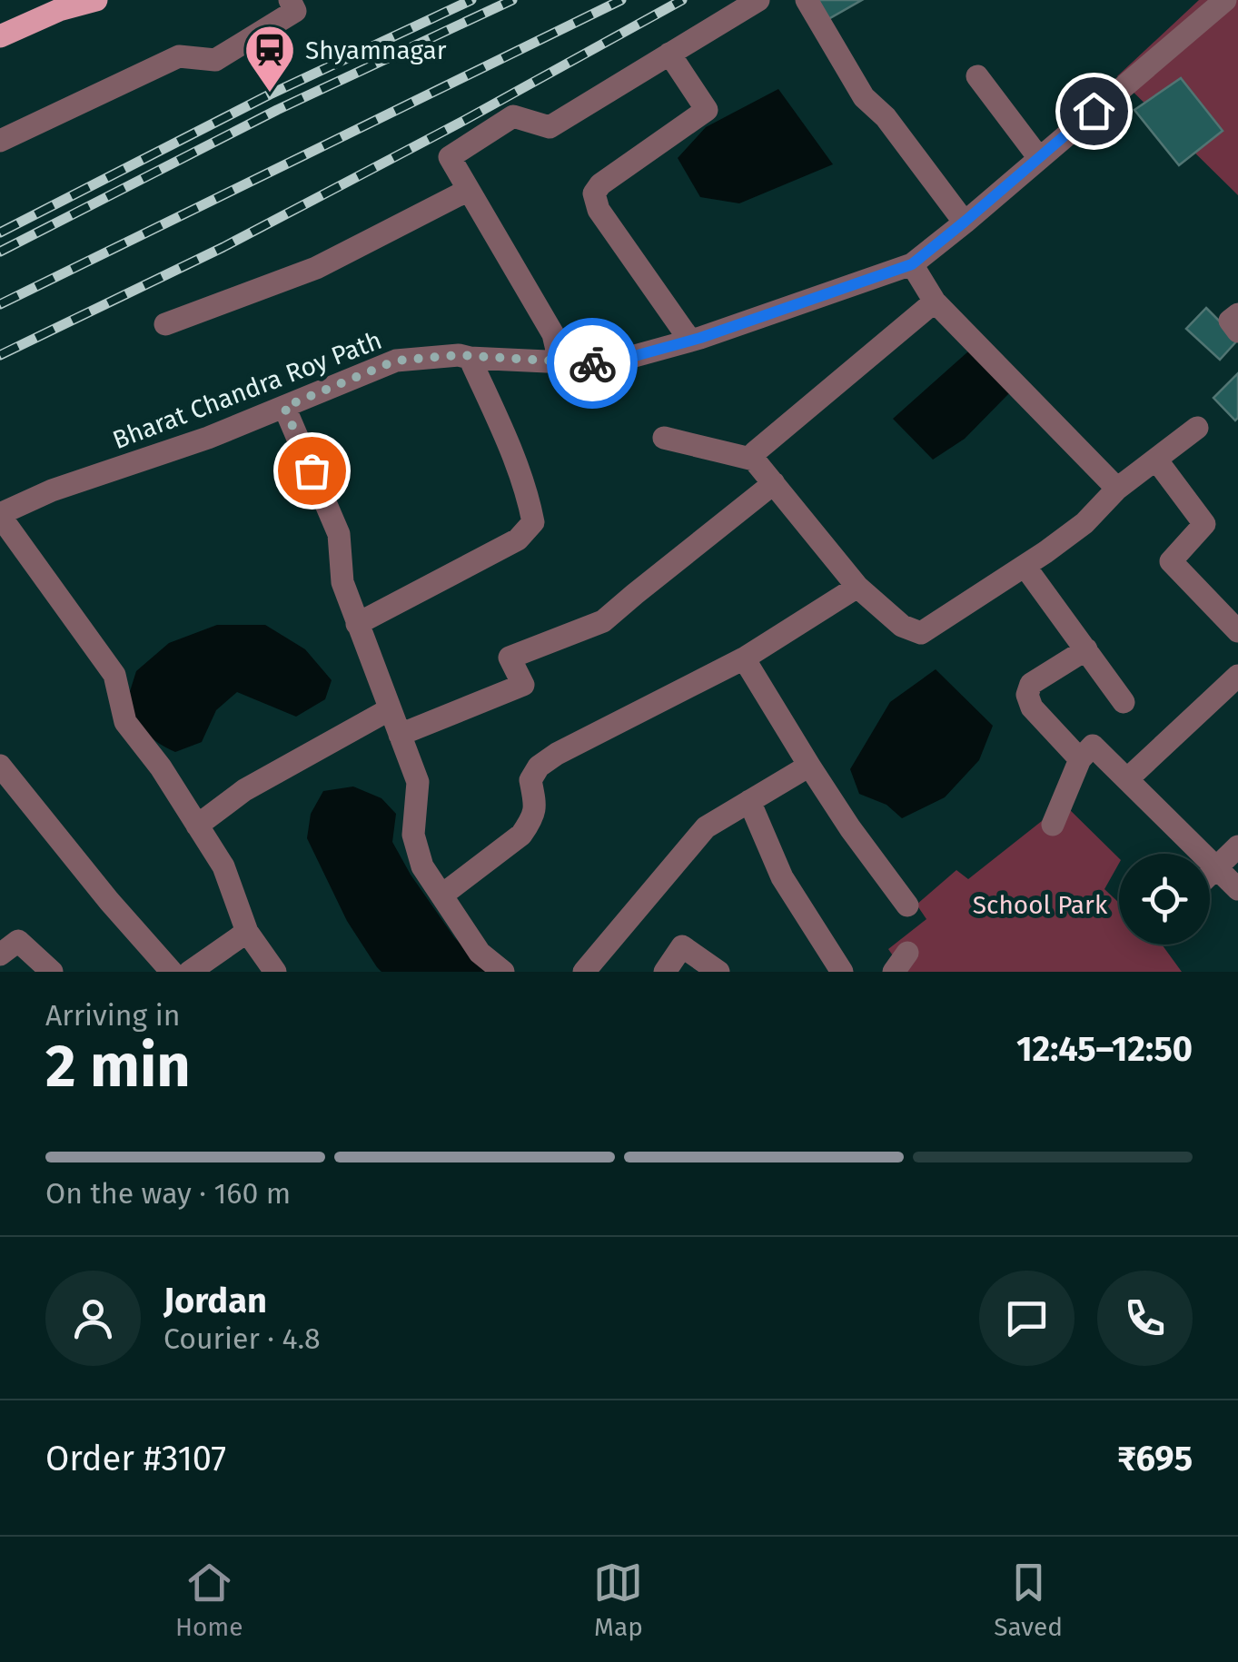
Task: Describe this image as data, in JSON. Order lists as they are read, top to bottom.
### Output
{
  "streets": {
    "street": ["Bharat Chandra Roy Path"]
  },
  "parks": ["School Park"],
  "places": {
    "station": ["Shyamnagar"]
  },
  "page": {
    "heading": ["2 min", "Arriving in", "12:45–12:50"],
    "panel": [
      "Jordan",
      "Courier · 4.8",
      "Order #3107",
      "₹695"
    ],
    "bar": "On the way · 160 m",
    "tabs": ["Home", "Map", "Saved"]
  }
}
